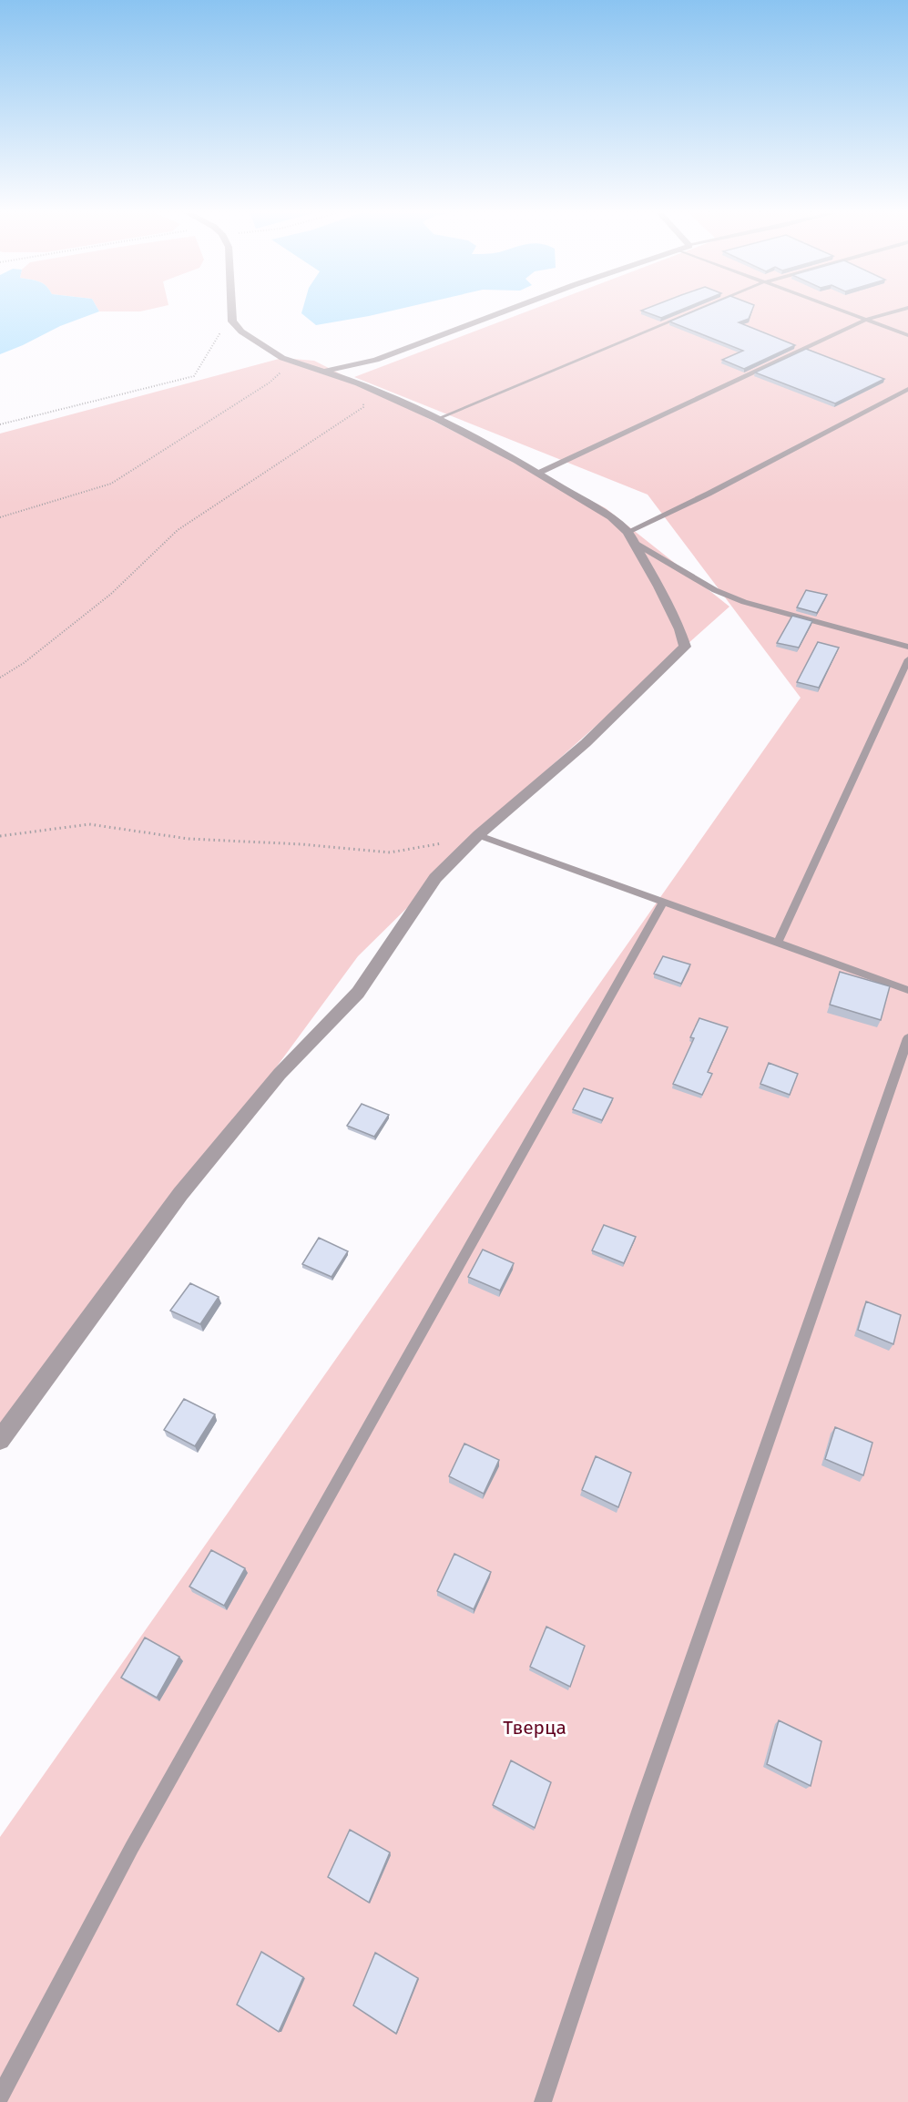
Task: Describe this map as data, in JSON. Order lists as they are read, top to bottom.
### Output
{
  "parks": ["Тверца"]
}
